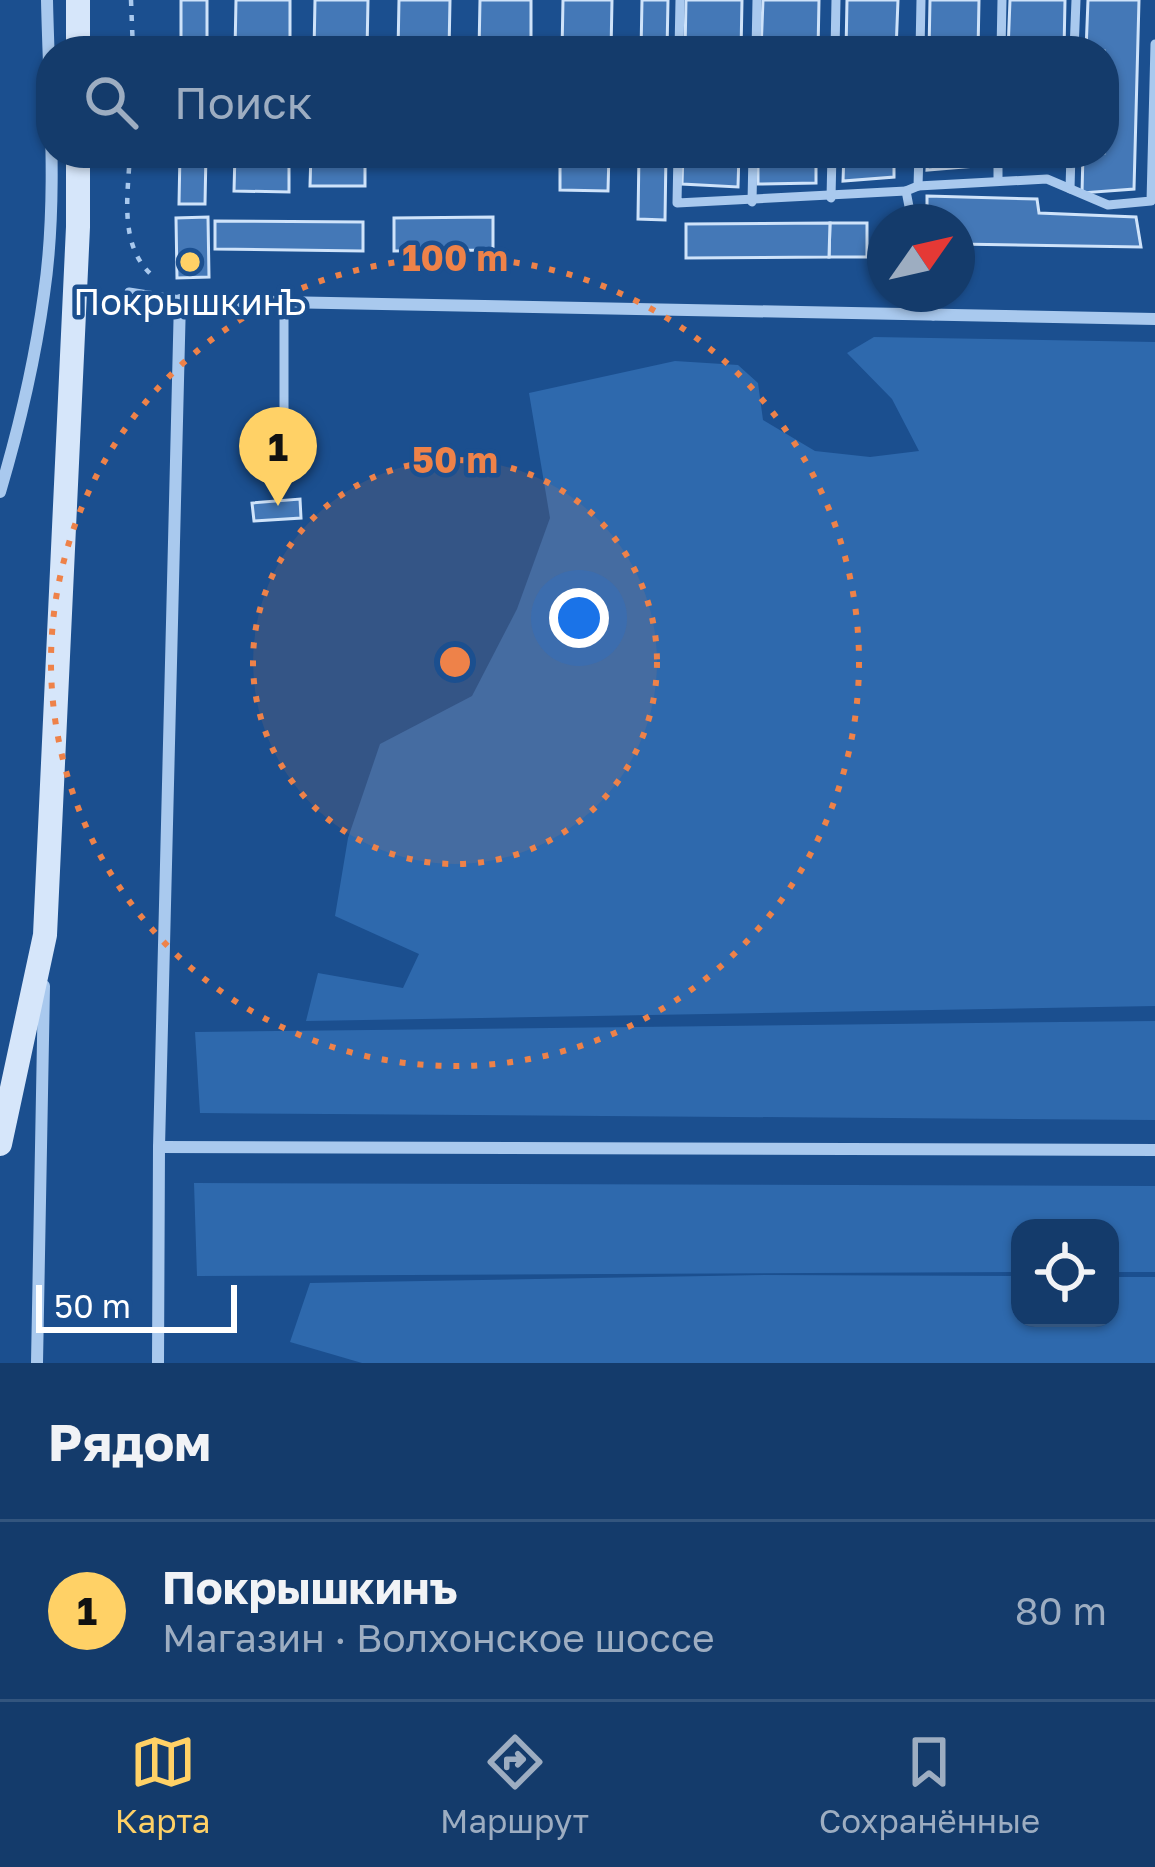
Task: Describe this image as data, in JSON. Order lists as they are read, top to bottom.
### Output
{
  "places": ["ПокрышкинЪ"],
  "scale_bar": "50 m",
  "north": "top right",
  "page": {
    "search": "Поиск",
    "pins": "1",
    "scale": "50 m",
    "heading": "Рядом",
    "list": [
      {
        "mark": "1",
        "name": "Покрышкинъ",
        "note": "Магазин · Волхонское шоссе",
        "value": "80 m"
      }
    ],
    "nav": ["Карта", "Маршрут", "Сохранённые"]
  },
  "rings": ["100 m", "50 m"]
}
